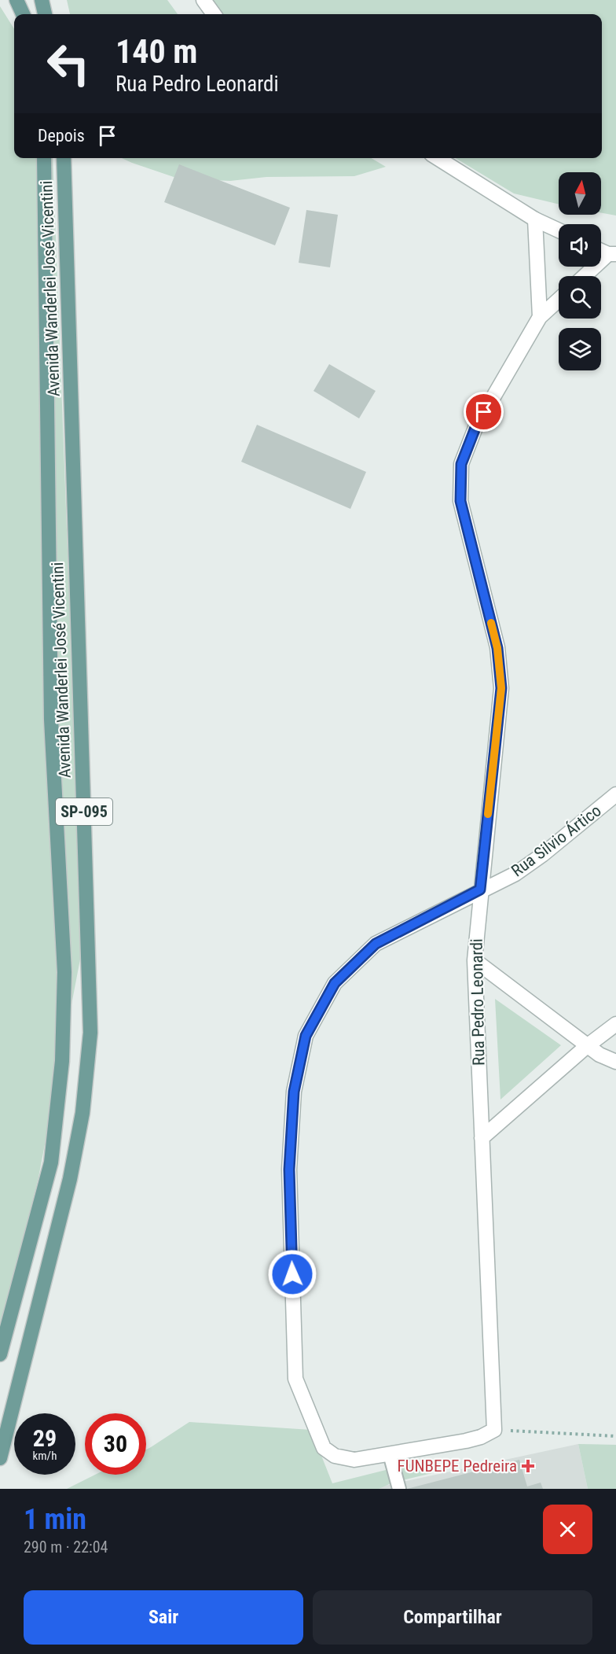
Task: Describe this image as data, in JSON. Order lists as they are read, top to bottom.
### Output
{
  "streets": {
    "main road": ["Avenida Wanderlei José Vicentini", "SP-095"],
    "street": ["Rua Silvio Ártico", "Rua Pedro Leonardi"]
  },
  "crossings": [
    ["Rua Silvio Ártico", "Rua Pedro Leonardi"]
  ],
  "places": {
    "health": ["FUNBEPE Pedreira"]
  },
  "north": "top",
  "page": {
    "turn": ["140 m", "Rua Pedro Leonardi"],
    "then": "Depois",
    "speed": "29 km/h",
    "limit": "30",
    "heading": ["1 min", "290 m · 22:04"],
    "buttons": ["Sair", "Compartilhar"]
  }
}
